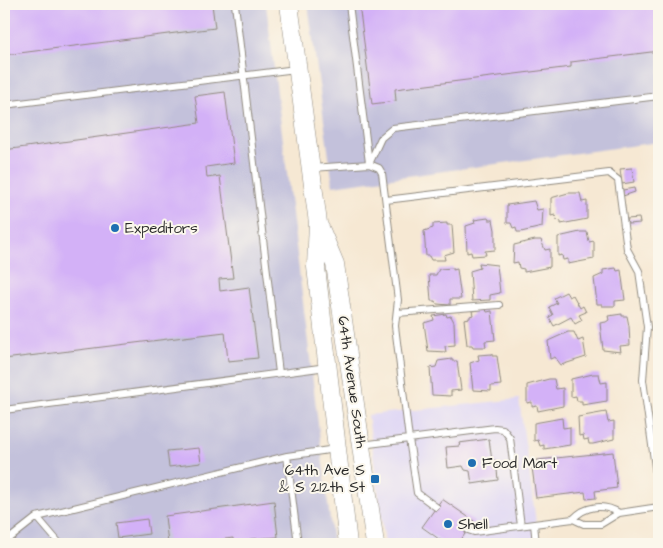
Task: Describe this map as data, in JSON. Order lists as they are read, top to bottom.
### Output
{
  "streets": {
    "street": ["64th Avenue South"]
  },
  "places": {
    "other": ["Expeditors", "Food Mart", "Shell"],
    "transit": ["64th Ave S & S 212th St"]
  }
}
